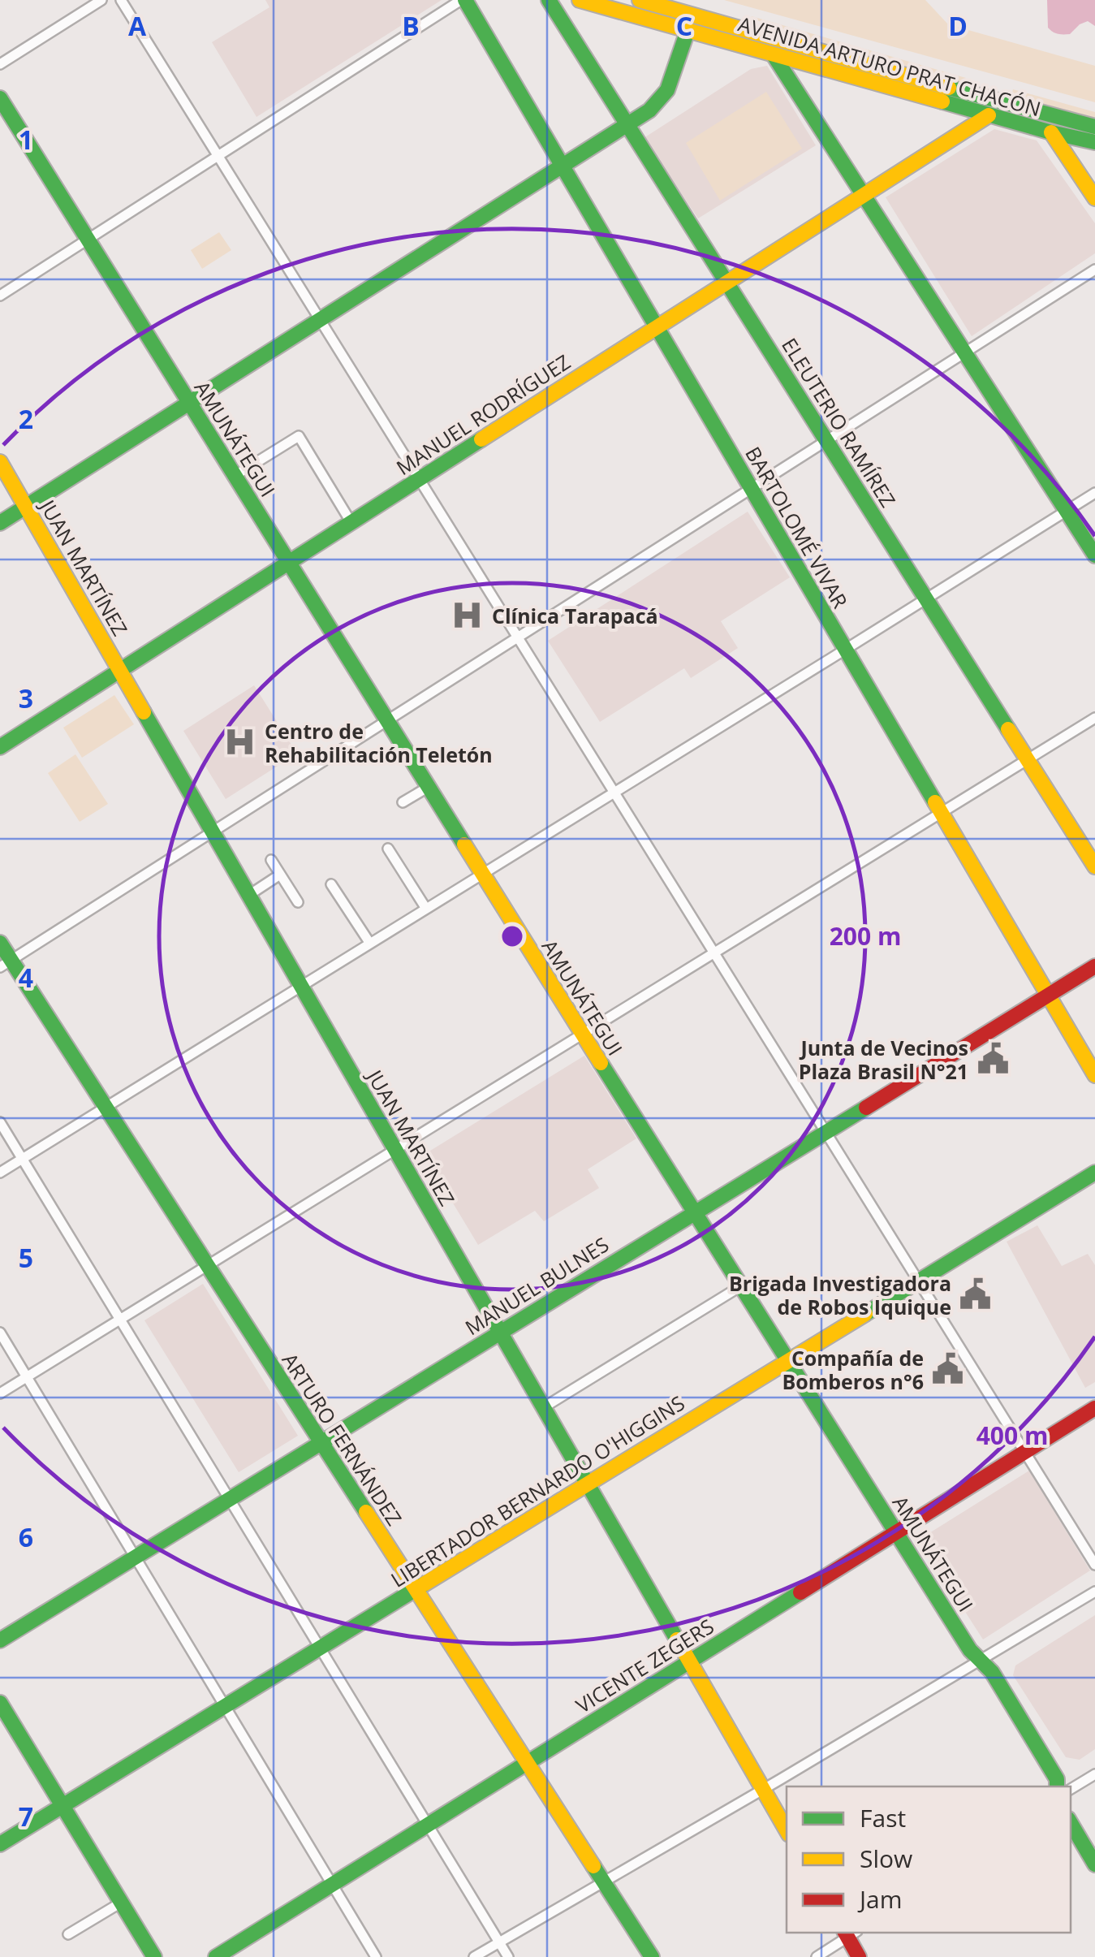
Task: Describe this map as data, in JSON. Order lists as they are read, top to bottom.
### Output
{
  "streets": {
    "street": [
      "AVENIDA ARTURO PRAT CHACÓN",
      "MANUEL RODRÍGUEZ",
      "ELEUTERIO RAMÍREZ",
      "AMUNÁTEGUI",
      "BARTOLOMÉ VIVAR",
      "JUAN MARTÍNEZ",
      "MANUEL BULNES",
      "ARTURO FERNÁNDEZ",
      "LIBERTADOR BERNARDO O'HIGGINS",
      "VICENTE ZEGERS"
    ]
  },
  "crossings": [
    ["AVENIDA ARTURO PRAT CHACÓN", "MANUEL RODRÍGUEZ"],
    ["MANUEL RODRÍGUEZ", "ELEUTERIO RAMÍREZ"],
    ["MANUEL RODRÍGUEZ", "AMUNÁTEGUI"],
    ["MANUEL RODRÍGUEZ", "BARTOLOMÉ VIVAR"],
    ["MANUEL RODRÍGUEZ", "JUAN MARTÍNEZ"],
    ["AMUNÁTEGUI", "MANUEL BULNES"],
    ["AMUNÁTEGUI", "LIBERTADOR BERNARDO O'HIGGINS"],
    ["AMUNÁTEGUI", "VICENTE ZEGERS"],
    ["BARTOLOMÉ VIVAR", "MANUEL BULNES"],
    ["JUAN MARTÍNEZ", "MANUEL BULNES"],
    ["JUAN MARTÍNEZ", "LIBERTADOR BERNARDO O'HIGGINS"],
    ["JUAN MARTÍNEZ", "VICENTE ZEGERS"],
    ["MANUEL BULNES", "ARTURO FERNÁNDEZ"],
    ["ARTURO FERNÁNDEZ", "LIBERTADOR BERNARDO O'HIGGINS"],
    ["ARTURO FERNÁNDEZ", "VICENTE ZEGERS"]
  ],
  "places": {
    "hospital": ["Clínica Tarapacá", "Centro de Rehabilitación Teletón"],
    "public building": ["Junta de Vecinos Plaza Brasil N°21", "Brigada Investigadora de Robos Iquique", "Compañía de Bomberos n°6"]
  },
  "legend": ["Fast", "Slow", "Jam"],
  "grid": {
    "columns": [
      "A",
      "B",
      "C",
      "D"
    ],
    "rows": [
      "1",
      "2",
      "3",
      "4",
      "5",
      "6",
      "7"
    ]
  },
  "rings": ["200 m", "400 m"]
}
